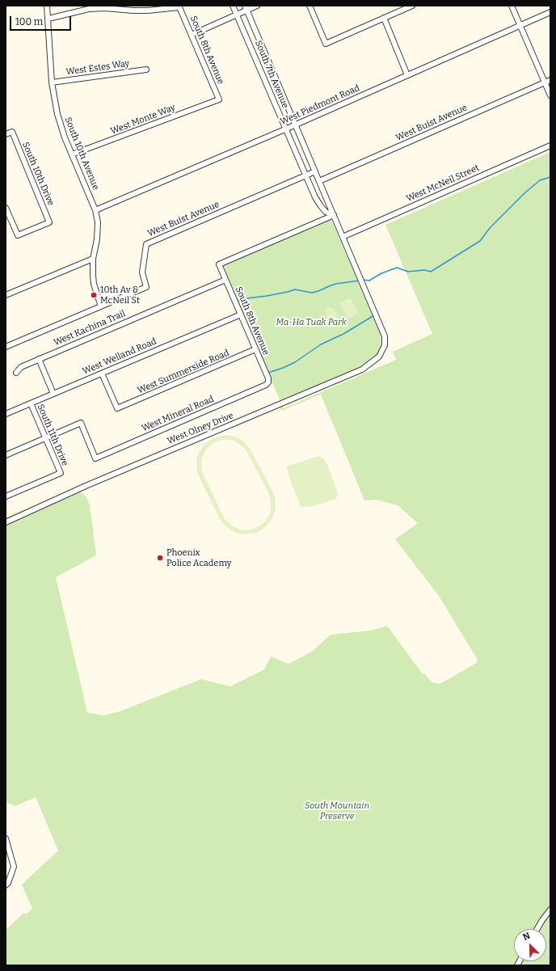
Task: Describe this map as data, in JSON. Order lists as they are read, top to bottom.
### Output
{
  "streets": {
    "street": [
      "South 8th Avenue",
      "West Estes Way",
      "South 7th Avenue",
      "West Piedmont Road",
      "West Monte Way",
      "West Buist Avenue",
      "South 10th Avenue",
      "South 10th Drive",
      "West McNeil Street",
      "West Kachina Trail",
      "West Welland Road",
      "West Summerside Road",
      "West Mineral Road",
      "West Olney Drive",
      "South 11th Drive"
    ]
  },
  "crossings": [
    ["South 8th Avenue", "South 7th Avenue"],
    ["South 8th Avenue", "West Monte Way"],
    ["South 8th Avenue", "South 10th Avenue"],
    ["South 8th Avenue", "West Kachina Trail"],
    ["South 8th Avenue", "West Welland Road"],
    ["South 8th Avenue", "West Summerside Road"],
    ["South 8th Avenue", "West Mineral Road"],
    ["West Estes Way", "South 10th Avenue"],
    ["South 7th Avenue", "West Piedmont Road"],
    ["South 7th Avenue", "West Buist Avenue"],
    ["South 7th Avenue", "West McNeil Street"],
    ["South 7th Avenue", "West Olney Drive"],
    ["West Piedmont Road", "South 10th Avenue"],
    ["West Monte Way", "South 10th Avenue"],
    ["West Buist Avenue", "South 10th Avenue"],
    ["West Welland Road", "West Summerside Road"],
    ["West Welland Road", "South 11th Drive"],
    ["West Mineral Road", "South 11th Drive"]
  ],
  "parks": ["Ma-Ha Tuak Park", "South Mountain Preserve"],
  "places": ["10th Av & McNeil St", "Phoenix Police Academy"],
  "scale_bar": "100 m",
  "north": "top left"
}
